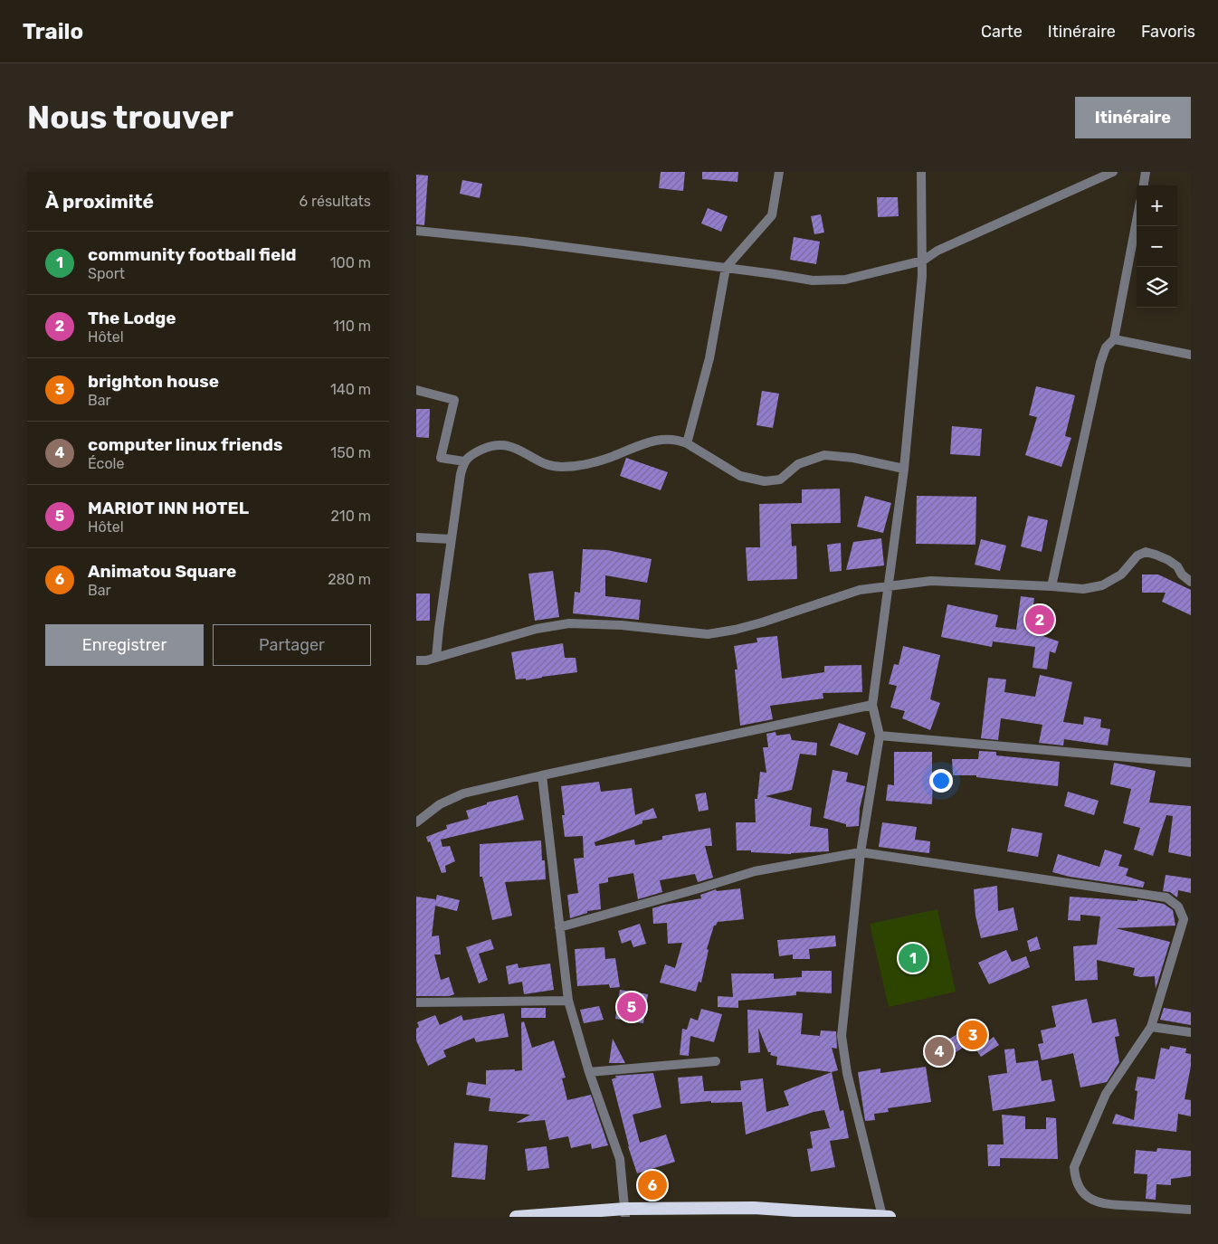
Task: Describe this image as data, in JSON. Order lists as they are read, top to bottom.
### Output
{
  "page": {
    "header": "Trailo",
    "nav": ["Carte", "Itinéraire", "Favoris"],
    "buttons": [
      "Itinéraire",
      ["Enregistrer", "Partager"]
    ],
    "title": "Nous trouver",
    "heading": ["À proximité", "6 résultats"],
    "map_buttons": ["+", "−"],
    "list": [
      {
        "mark": "1",
        "name": "community football field",
        "note": "Sport",
        "value": "100 m"
      },
      {
        "mark": "2",
        "name": "The Lodge",
        "note": "Hôtel",
        "value": "110 m"
      },
      {
        "mark": "3",
        "name": "brighton house",
        "note": "Bar",
        "value": "140 m"
      },
      {
        "mark": "4",
        "name": "computer linux friends",
        "note": "École",
        "value": "150 m"
      },
      {
        "mark": "5",
        "name": "MARIOT INN HOTEL",
        "note": "Hôtel",
        "value": "210 m"
      },
      {
        "mark": "6",
        "name": "Animatou Square",
        "note": "Bar",
        "value": "280 m"
      }
    ],
    "pins": [
      "2",
      "1",
      "5",
      "3",
      "4",
      "6"
    ]
  }
}
